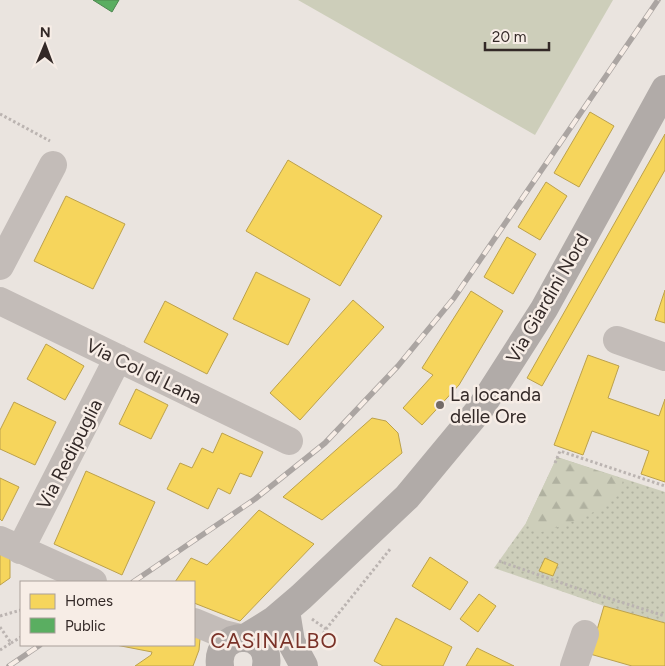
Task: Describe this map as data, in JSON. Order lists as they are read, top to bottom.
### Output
{
  "streets": {
    "main road": ["Via Giardini Nord"],
    "street": ["Via Col di Lana", "Via Redipuglia"]
  },
  "crossings": [
    ["Via Col di Lana", "Via Redipuglia"]
  ],
  "districts": ["CASINALBO"],
  "places": ["La locanda delle Ore"],
  "legend": ["Homes", "Public"],
  "scale_bar": "20 m",
  "north": "top"
}
